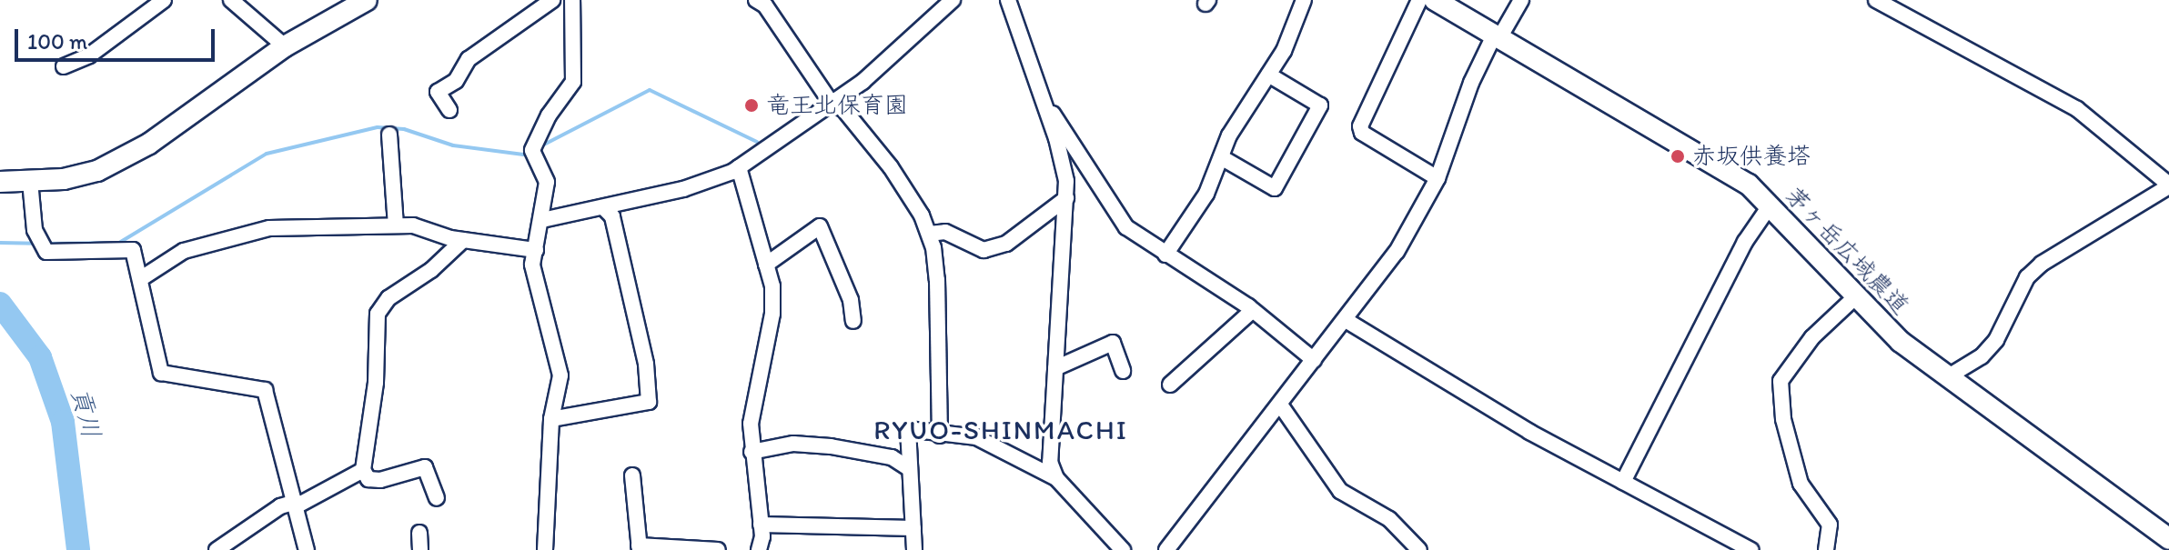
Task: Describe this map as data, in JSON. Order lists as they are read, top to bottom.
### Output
{
  "streets": {
    "street": ["茅ヶ岳広域農道"]
  },
  "districts": ["RYUO-SHINMACHI"],
  "water": ["貢川"],
  "places": ["竜王北保育園", "赤坂供養塔"],
  "scale_bar": "100 m"
}
